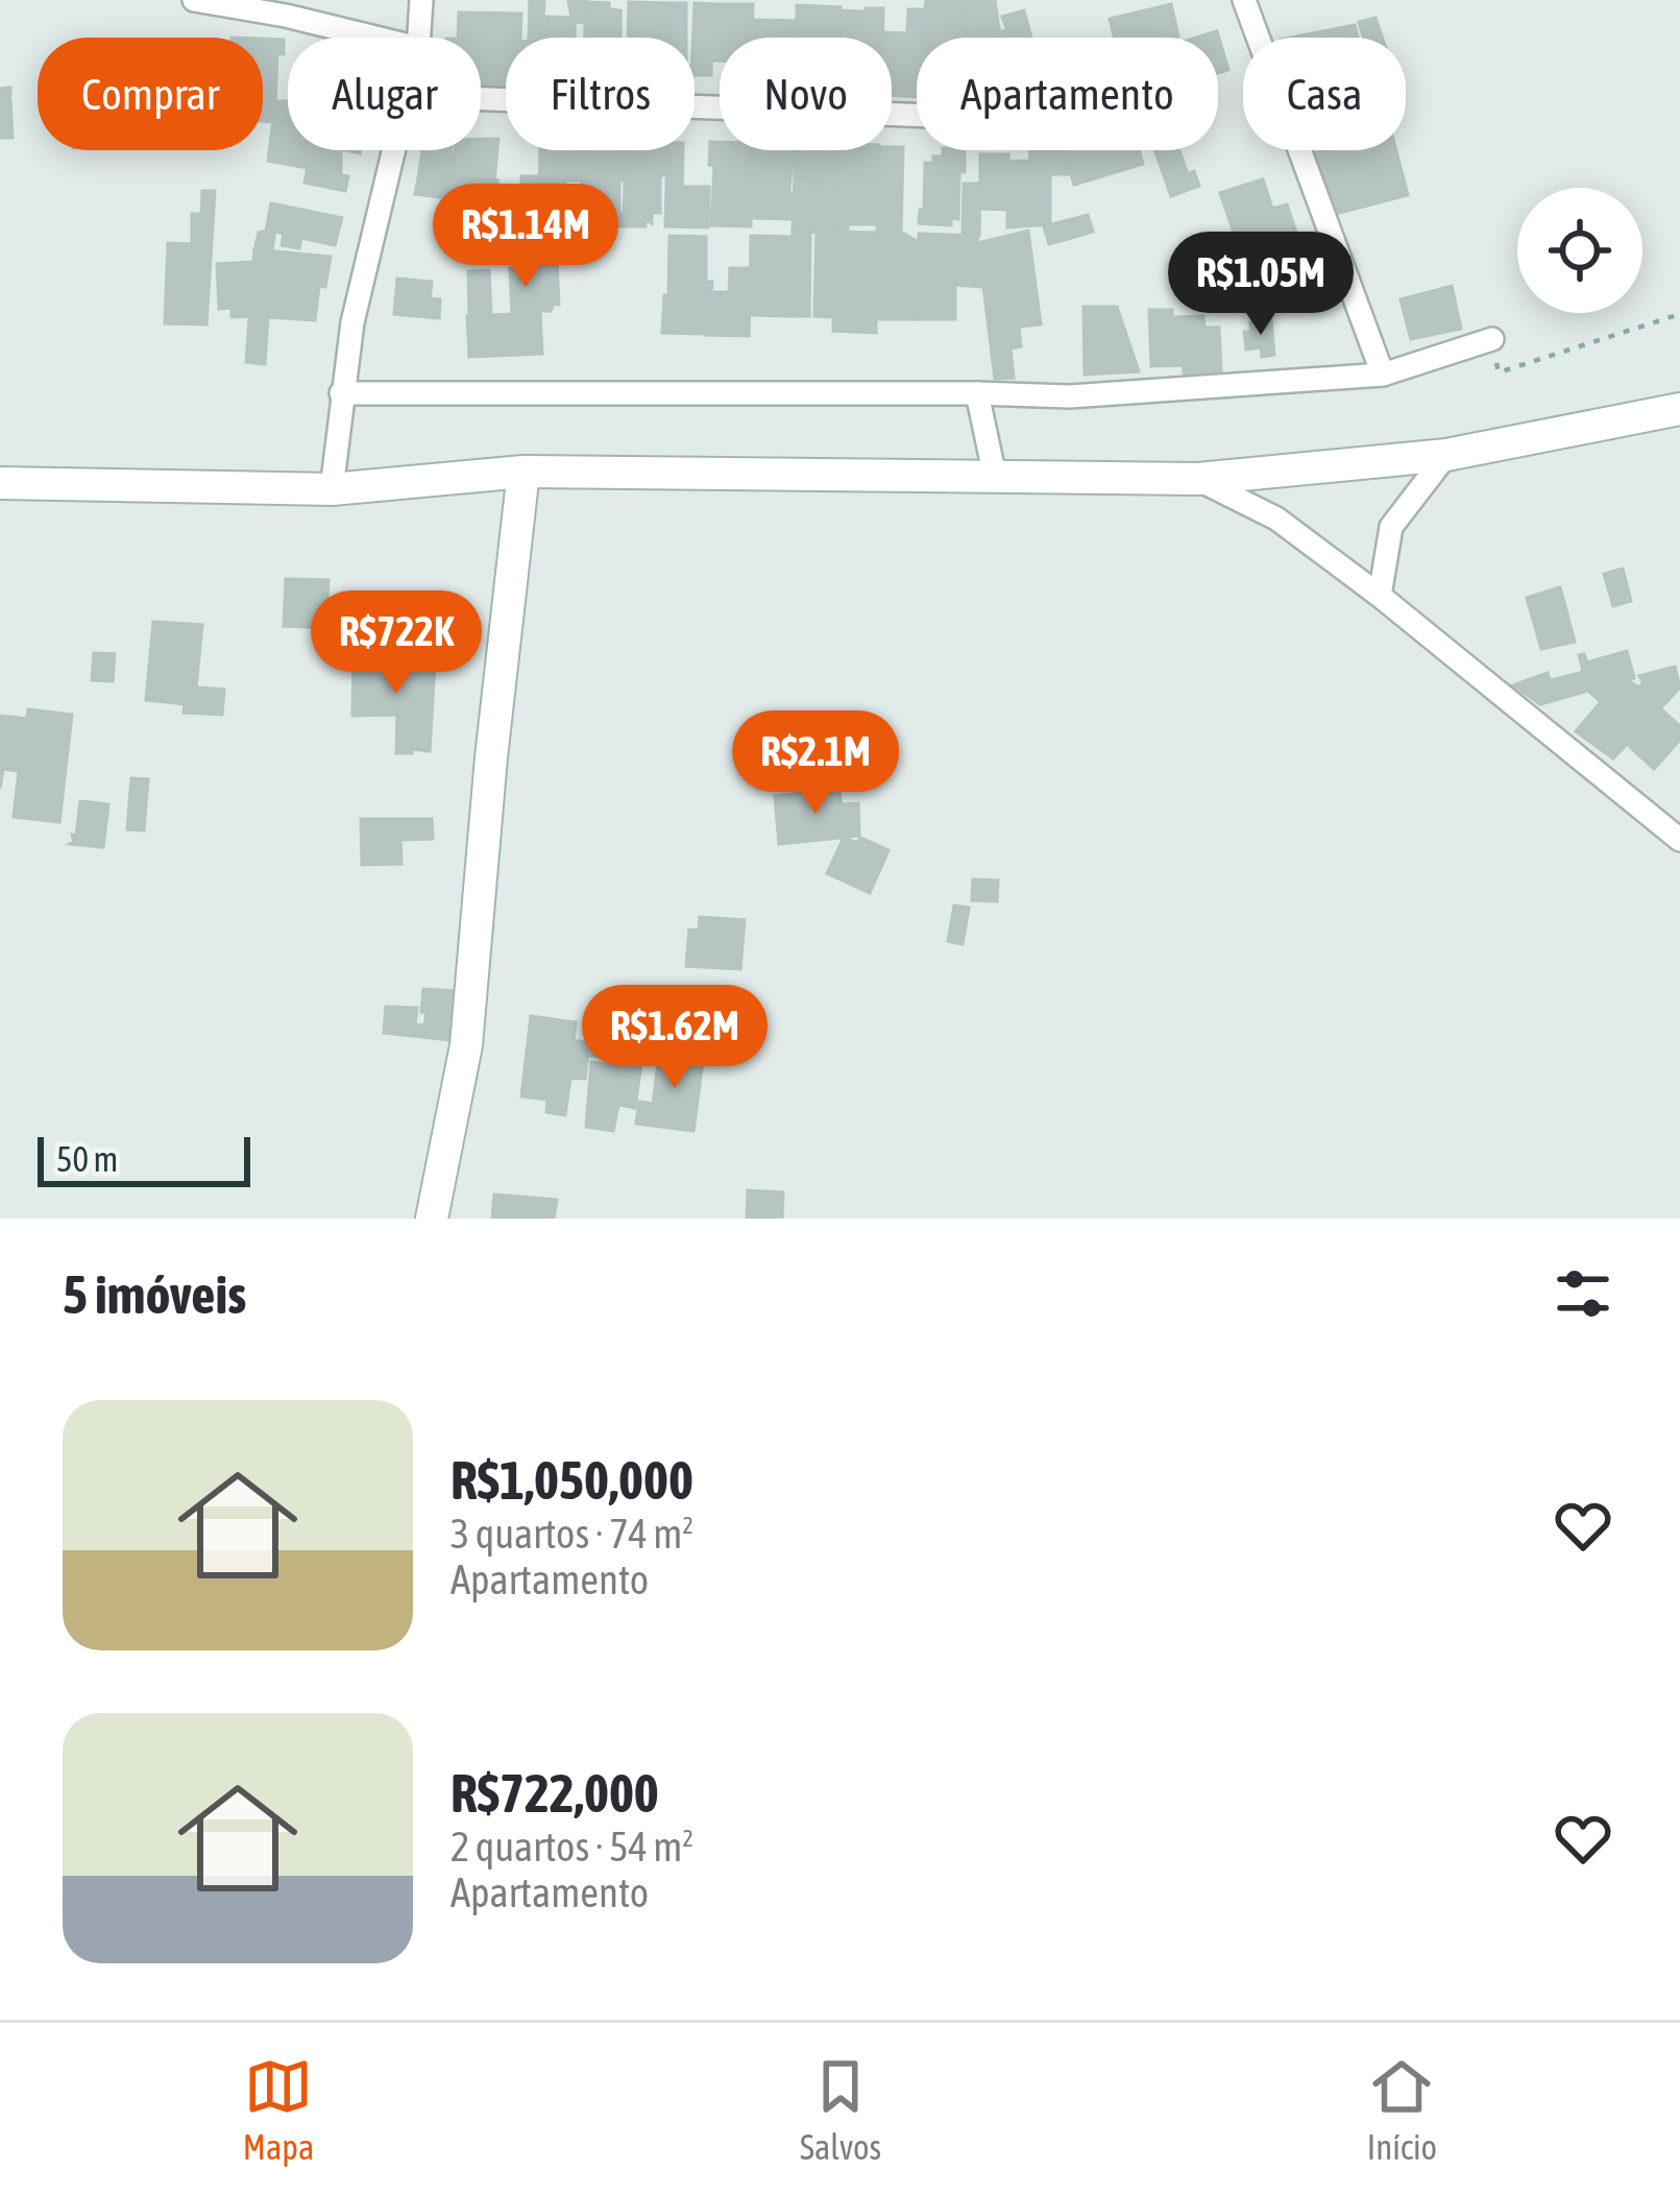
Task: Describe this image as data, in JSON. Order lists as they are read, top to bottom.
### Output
{
  "scale_bar": "50 m",
  "page": {
    "chip": [
      "Comprar",
      "Alugar",
      "Filtros",
      "Novo",
      "Apartamento",
      "Casa"
    ],
    "price": [
      "R$1.14M",
      "R$1.05M",
      "R$722K",
      "R$2.1M",
      "R$1.62M"
    ],
    "scale": "50 m",
    "heading": "5 imóveis",
    "list": [
      {
        "name": "R$1,050,000",
        "note": "3 quartos · 74 m² · Apartamento"
      },
      {
        "name": "R$722,000",
        "note": "2 quartos · 54 m² · Apartamento"
      }
    ],
    "tabs": ["Mapa", "Salvos", "Início"]
  }
}
